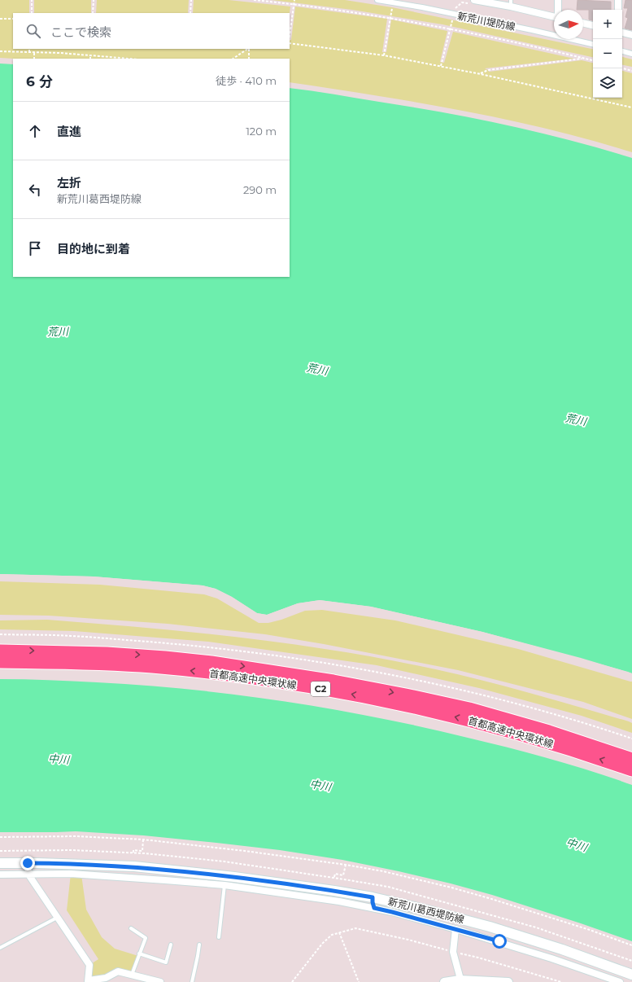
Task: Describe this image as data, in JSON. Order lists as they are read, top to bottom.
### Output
{
  "streets": {
    "highway": ["首都高速中央環状線", "C2"],
    "main road": ["新荒川葛西堤防線"],
    "street": ["新荒川堤防線"]
  },
  "water": ["荒川", "中川"],
  "north": "right",
  "page": {
    "map_buttons": ["+", "−"],
    "search": "ここで検索",
    "heading": ["6 分", "徒歩 · 410 m"],
    "list": [
      ["直進", "120 m"],
      ["左折", "新荒川葛西堤防線", "290 m"],
      "目的地に到着"
    ]
  }
}
